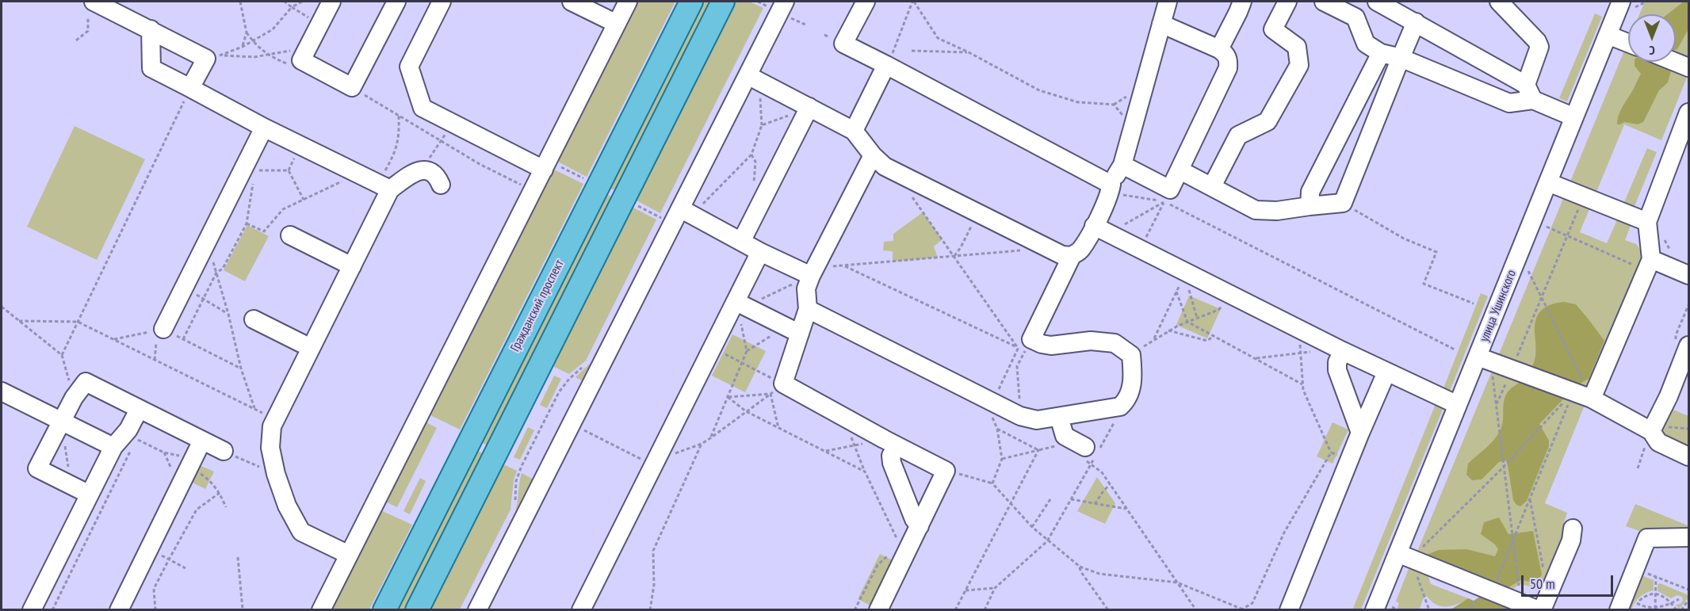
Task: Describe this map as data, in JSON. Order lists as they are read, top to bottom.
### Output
{
  "streets": {
    "main road": ["Гражданский проспект"],
    "street": ["улица Ушинского"]
  },
  "scale_bar": "50 m",
  "north": "bottom"
}
